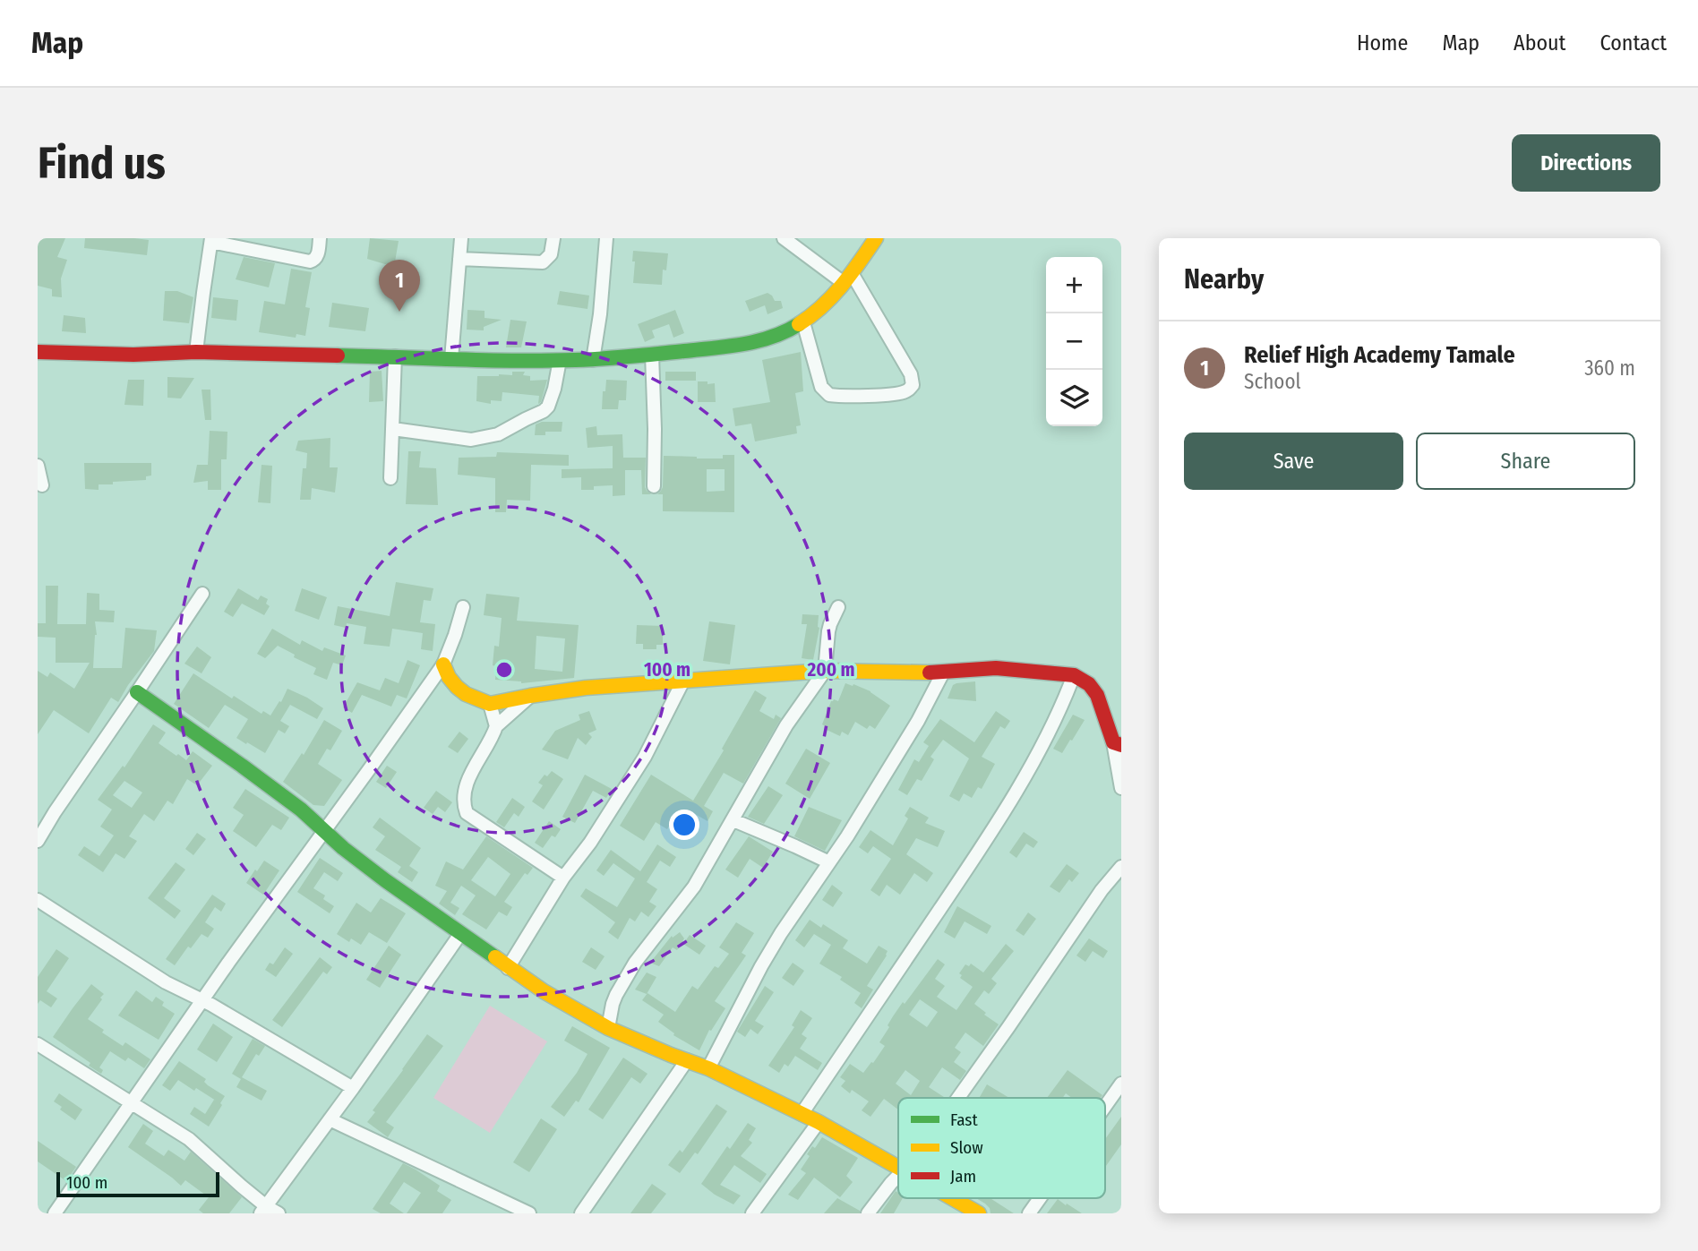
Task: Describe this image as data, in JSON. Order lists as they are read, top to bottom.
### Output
{
  "legend": ["Fast", "Slow", "Jam"],
  "scale_bar": "100 m",
  "page": {
    "header": "Map",
    "nav": [
      "Home",
      "Map",
      "About",
      "Contact"
    ],
    "buttons": [
      "Directions",
      ["Save", "Share"]
    ],
    "title": "Find us",
    "heading": "Nearby",
    "map_buttons": ["+", "−"],
    "pins": "1",
    "list": [
      {
        "mark": "1",
        "name": "Relief High Academy Tamale",
        "note": "School",
        "value": "360 m"
      }
    ],
    "scale": "100 m"
  },
  "rings": ["100 m", "200 m"]
}
